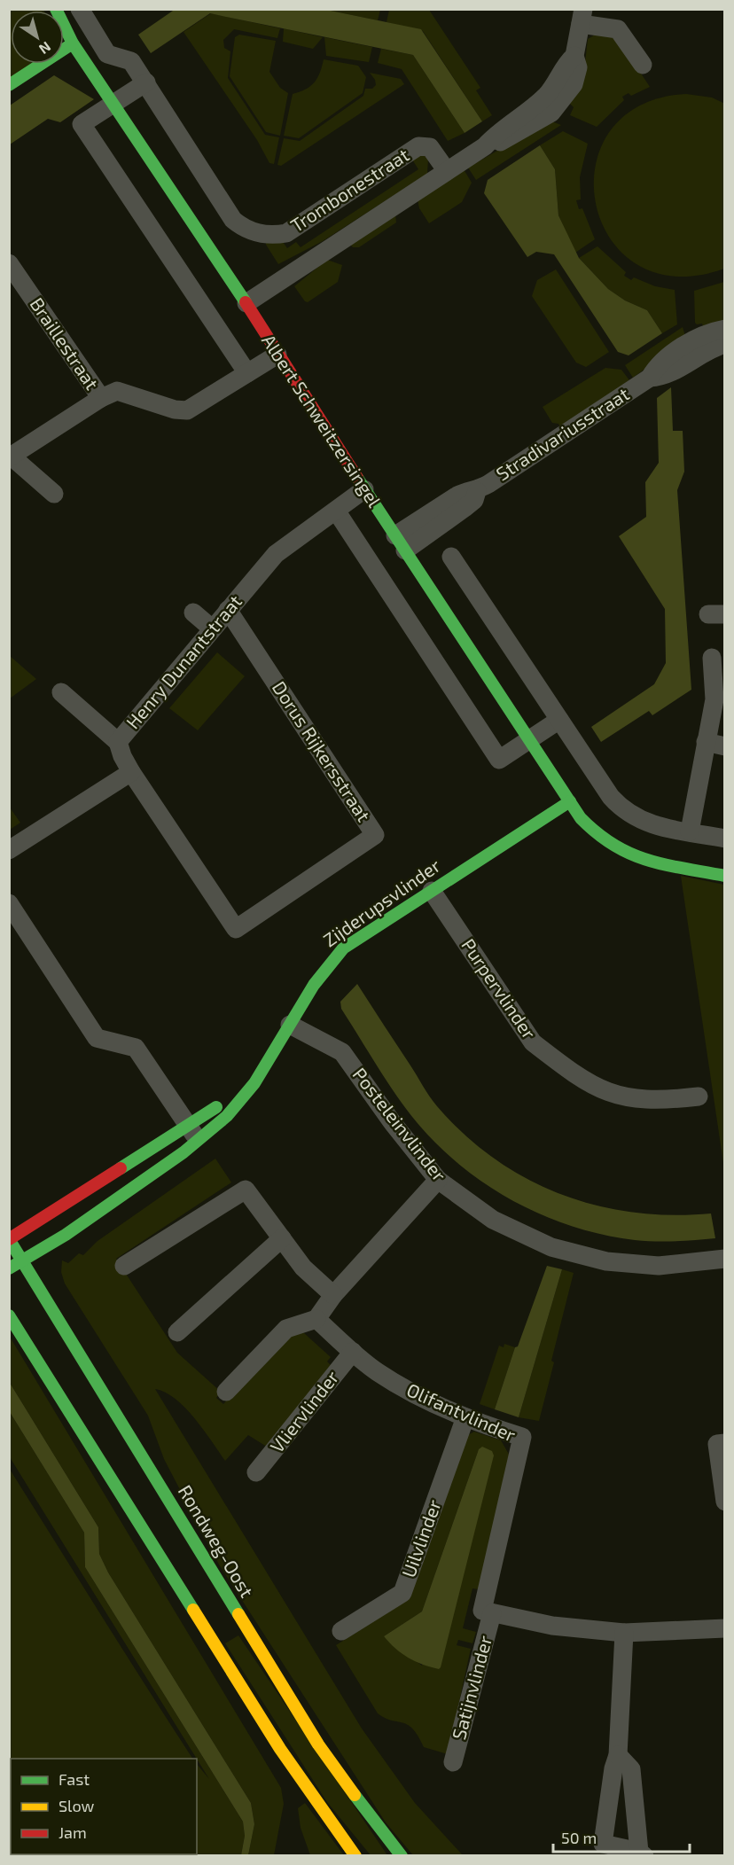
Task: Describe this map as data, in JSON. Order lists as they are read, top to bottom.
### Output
{
  "streets": {
    "street": [
      "Trombonestraat",
      "Braillestraat",
      "Albert Schweitzersingel",
      "Stradivariusstraat",
      "Henry Dunantstraat",
      "Dorus Rijkersstraat",
      "Zijderupsvlinder",
      "Purpervlinder",
      "Posteleinvlinder",
      "Vliervlinder",
      "Olifantvlinder",
      "Uilvlinder",
      "Rondweg-Oost",
      "Satijnvlinder"
    ]
  },
  "crossings": [
    ["Trombonestraat", "Albert Schweitzersingel"],
    ["Albert Schweitzersingel", "Stradivariusstraat"],
    ["Albert Schweitzersingel", "Henry Dunantstraat"],
    ["Albert Schweitzersingel", "Zijderupsvlinder"],
    ["Henry Dunantstraat", "Dorus Rijkersstraat"],
    ["Zijderupsvlinder", "Purpervlinder"],
    ["Zijderupsvlinder", "Posteleinvlinder"],
    ["Zijderupsvlinder", "Rondweg-Oost"],
    ["Vliervlinder", "Olifantvlinder"],
    ["Olifantvlinder", "Uilvlinder"],
    ["Olifantvlinder", "Satijnvlinder"]
  ],
  "legend": ["Fast", "Slow", "Jam"],
  "scale_bar": "50 m",
  "north": "bottom right"
}
